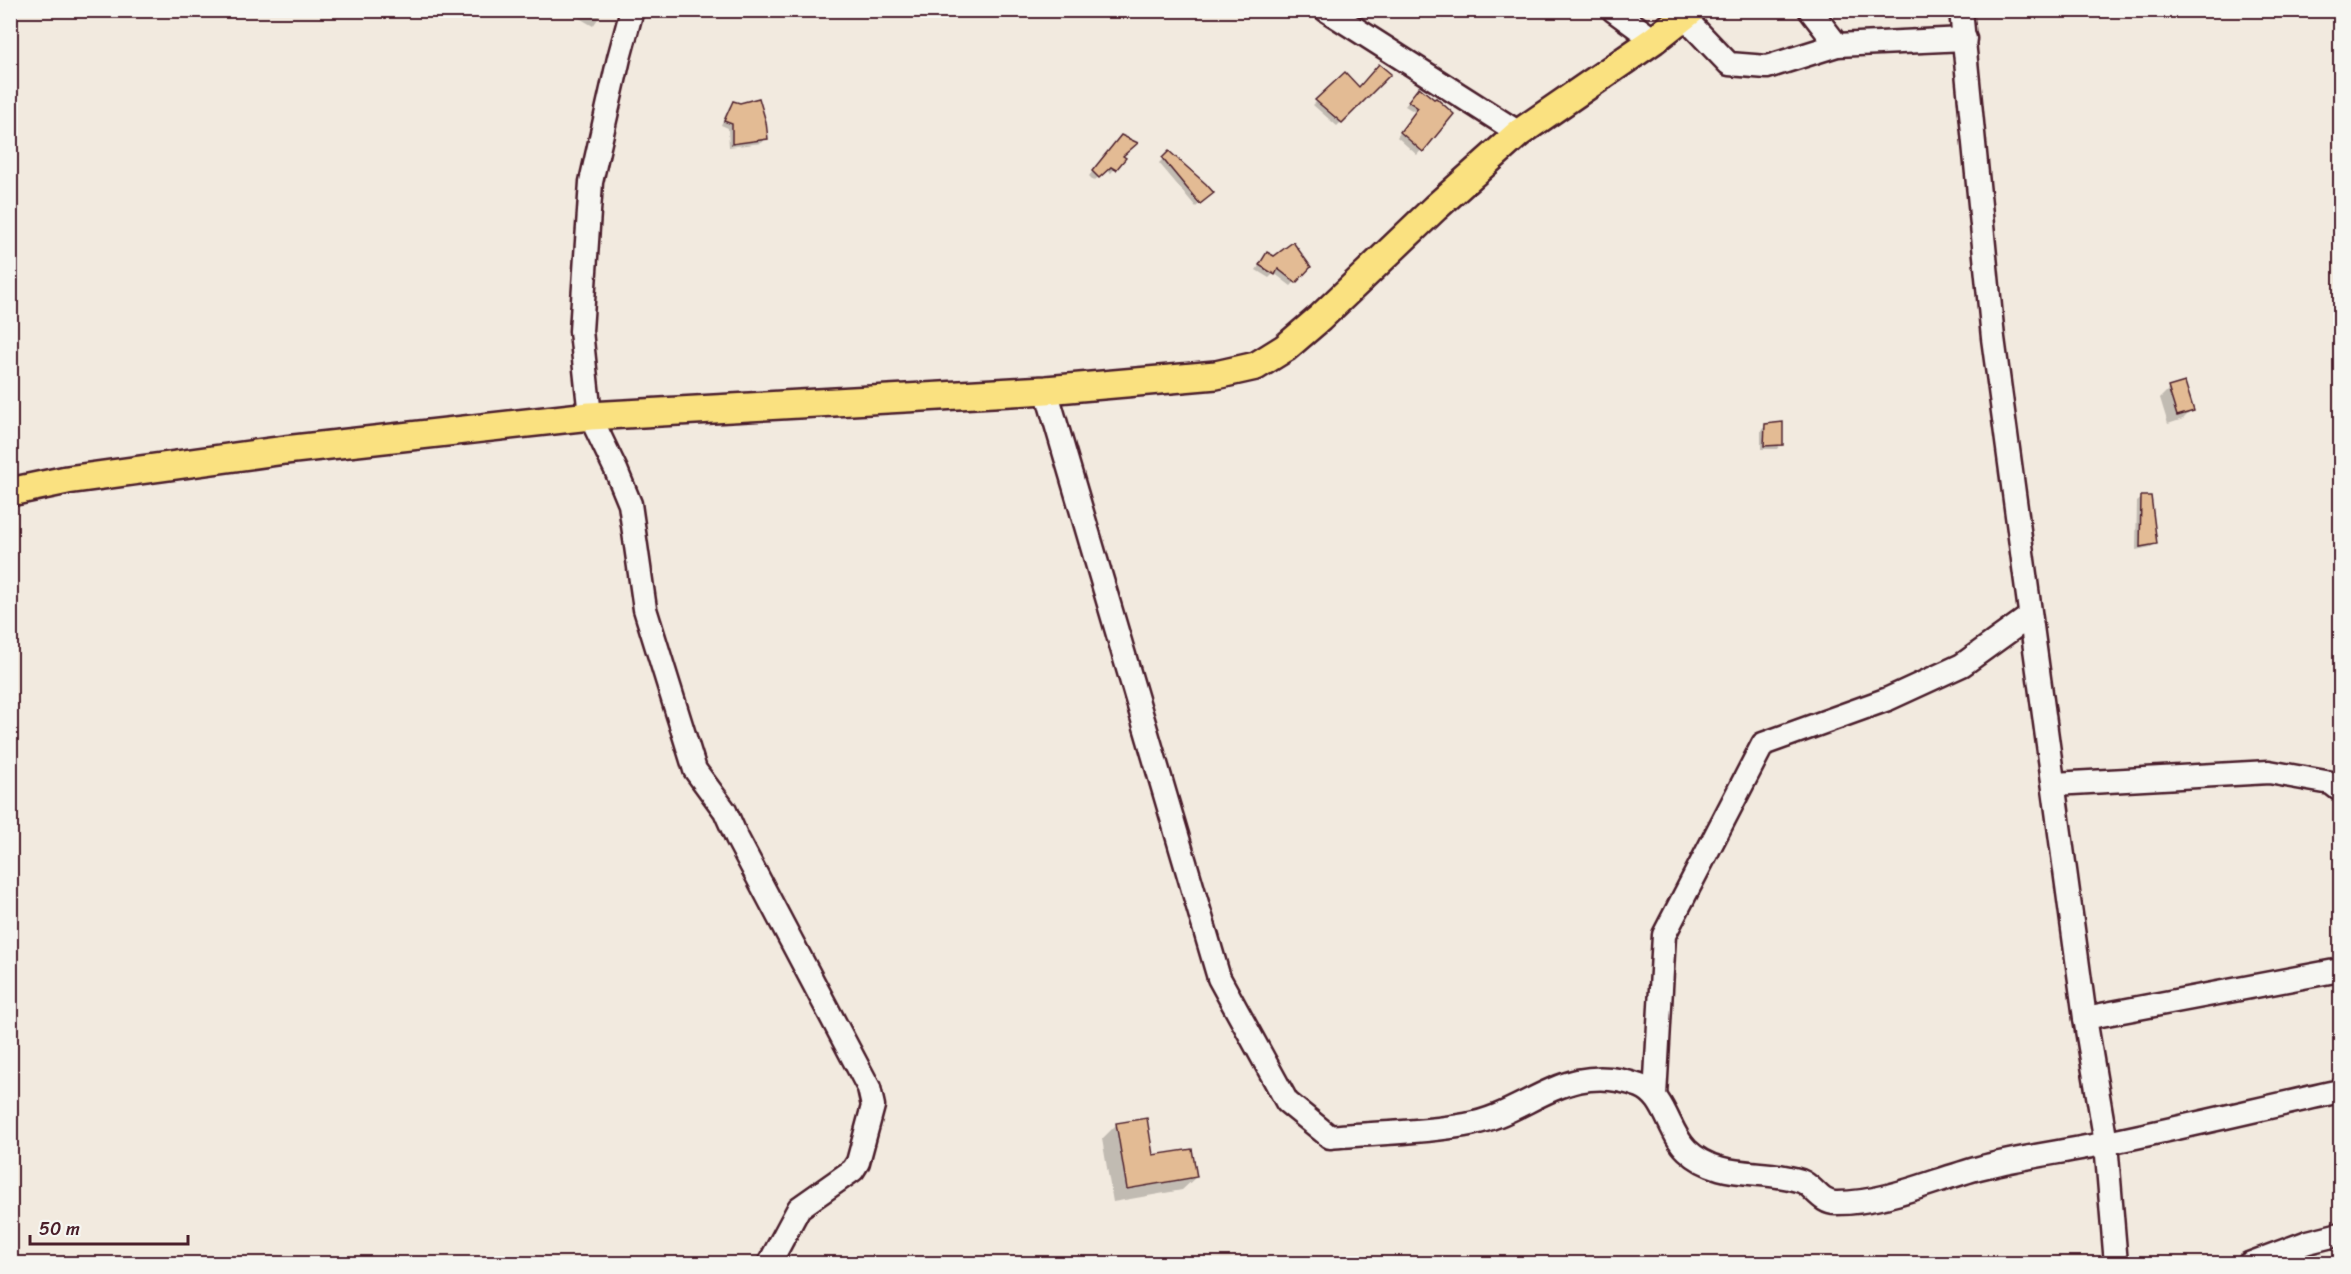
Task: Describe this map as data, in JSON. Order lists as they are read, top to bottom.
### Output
{
  "scale_bar": "50 m"
}
